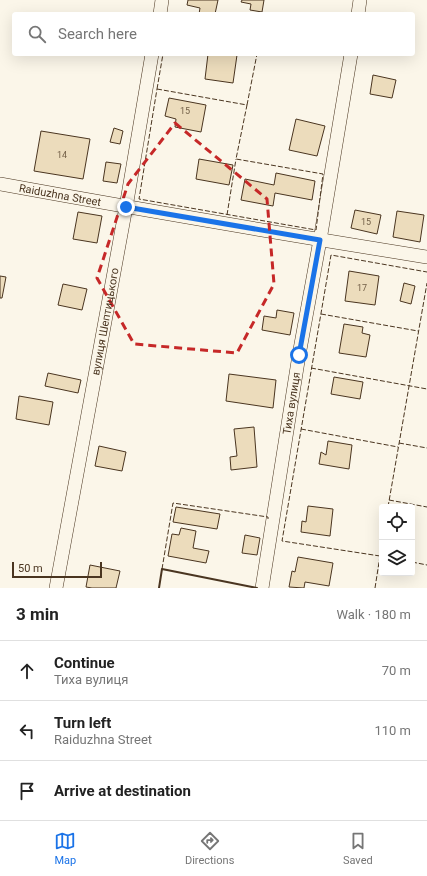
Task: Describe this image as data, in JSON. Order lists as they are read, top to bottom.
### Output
{
  "streets": {
    "street": ["Raiduzhna Street", "вулиця Шептицького", "Тиха вулиця"]
  },
  "crossings": [
    ["Raiduzhna Street", "вулиця Шептицького"],
    ["Raiduzhna Street", "Тиха вулиця"]
  ],
  "house_numbers": [
    "15",
    "14",
    "15",
    "17"
  ],
  "scale_bar": "50 m",
  "page": {
    "search": "Search here",
    "scale": "50 m",
    "heading": ["3 min", "Walk · 180 m"],
    "list": [
      ["Continue", "Тиха вулиця", "70 m"],
      ["Turn left", "Raiduzhna Street", "110 m"],
      "Arrive at destination"
    ],
    "nav": ["Map", "Directions", "Saved"]
  }
}
